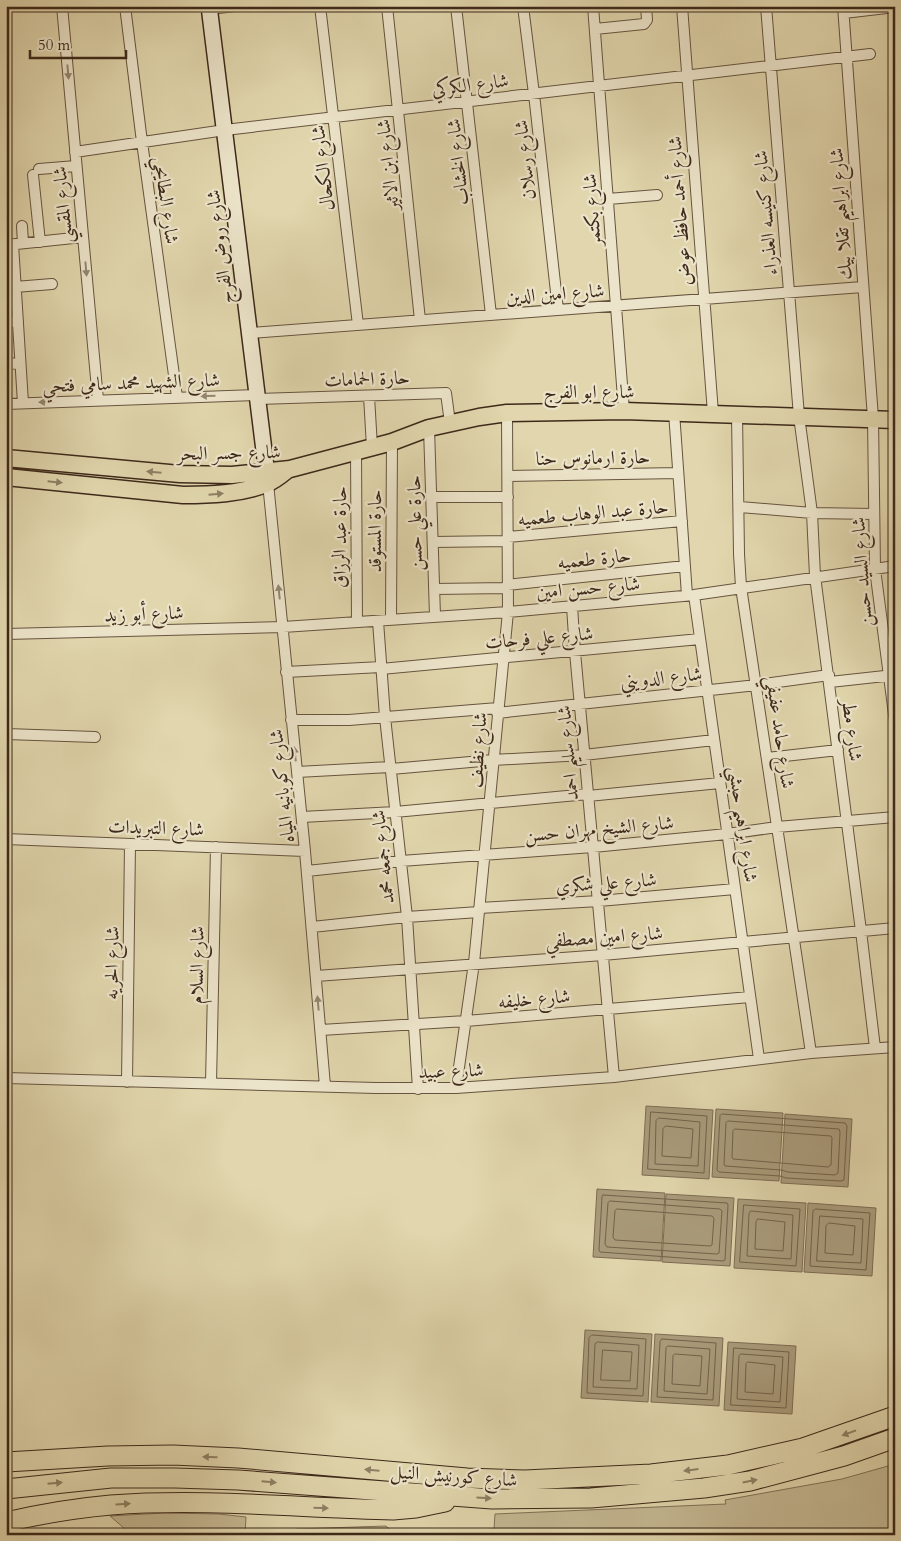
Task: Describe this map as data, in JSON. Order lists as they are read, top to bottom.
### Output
{
  "streets": {
    "highway": ["شارع كورنيش النيل"],
    "main road": ["شارع ابو الفرج", "شارع جسر البحر"],
    "street": [
      "شارع الكركي",
      "شارع رسلان",
      "شارع الخشاب",
      "شارع ابن الاثير",
      "شارع الكحال",
      "شارع البطايحي",
      "شارع المقسي",
      "شارع بكتمر",
      "شارع أحمد حافظ عوض",
      "شارع كنيسه العذراء",
      "شارع ابراهيم تقلا بيك",
      "شارع روض الفرج",
      "شارع امين الدين",
      "حارة الحمامات",
      "شارع الشهيد محمد سامي فتحي",
      "حارة ارمانوس حنا",
      "حارة عبد الوهاب طعميه",
      "حارة علي حسن",
      "حارة المستوقد",
      "حارة عبد الرزاق",
      "حارة طعميه",
      "شارع السيد حسن",
      "شارع حسن امين",
      "شارع أبو زيد",
      "شارع علي فرحات",
      "شارع الدويني",
      "شارع مطر",
      "شارع حامد عفيفي",
      "شارع نظيف",
      "شارع سليم احمد",
      "شارع كوبانيه المياه",
      "شارع ابراهيم حبشي",
      "شارع التبريدات",
      "شارع الشيخ مهران حسن",
      "شارع جمعه محمد",
      "شارع علي شكري",
      "شارع امين مصطفي",
      "شارع الحريه",
      "شارع السلام",
      "شارع خليفه",
      "شارع عبيد"
    ]
  },
  "crossings": [
    ["شارع الكركي", "شارع رسلان"],
    ["شارع الكركي", "شارع الخشاب"],
    ["شارع الكركي", "شارع ابن الاثير"],
    ["شارع الكركي", "شارع الكحال"],
    ["شارع الكركي", "شارع البطايحي"],
    ["شارع الكركي", "شارع المقسي"],
    ["شارع الكركي", "شارع بكتمر"],
    ["شارع الكركي", "شارع أحمد حافظ عوض"],
    ["شارع الكركي", "شارع كنيسه العذراء"],
    ["شارع الكركي", "شارع ابراهيم تقلا بيك"],
    ["شارع الكركي", "شارع روض الفرج"],
    ["شارع رسلان", "شارع امين الدين"],
    ["شارع الخشاب", "شارع امين الدين"],
    ["شارع ابن الاثير", "شارع امين الدين"],
    ["شارع الكحال", "شارع امين الدين"],
    ["شارع البطايحي", "شارع الشهيد محمد سامي فتحي"],
    ["شارع المقسي", "شارع الشهيد محمد سامي فتحي"],
    ["شارع بكتمر", "شارع امين الدين"],
    ["شارع بكتمر", "شارع ابو الفرج"],
    ["شارع أحمد حافظ عوض", "شارع امين الدين"],
    ["شارع أحمد حافظ عوض", "شارع ابو الفرج"],
    ["شارع كنيسه العذراء", "شارع امين الدين"],
    ["شارع كنيسه العذراء", "شارع ابو الفرج"],
    ["شارع كنيسه العذراء", "شارع مطر"],
    ["شارع ابراهيم تقلا بيك", "شارع امين الدين"],
    ["شارع ابراهيم تقلا بيك", "شارع ابو الفرج"],
    ["شارع ابراهيم تقلا بيك", "شارع السيد حسن"],
    ["شارع روض الفرج", "شارع امين الدين"],
    ["شارع روض الفرج", "حارة الحمامات"],
    ["شارع روض الفرج", "شارع الشهيد محمد سامي فتحي"],
    ["شارع روض الفرج", "شارع جسر البحر"],
    ["شارع روض الفرج", "شارع كوبانيه المياه"],
    ["حارة الحمامات", "شارع الشهيد محمد سامي فتحي"],
    ["حارة الحمامات", "شارع ابو الفرج"],
    ["شارع ابو الفرج", "شارع جسر البحر"],
    ["شارع ابو الفرج", "حارة علي حسن"],
    ["شارع ابو الفرج", "حارة المستوقد"],
    ["شارع ابو الفرج", "حارة عبد الرزاق"],
    ["شارع ابو الفرج", "شارع السيد حسن"],
    ["شارع ابو الفرج", "شارع مطر"],
    ["شارع ابو الفرج", "شارع حامد عفيفي"],
    ["شارع ابو الفرج", "شارع نظيف"],
    ["شارع ابو الفرج", "شارع ابراهيم حبشي"],
    ["شارع جسر البحر", "شارع كوبانيه المياه"],
    ["حارة ارمانوس حنا", "شارع نظيف"],
    ["حارة ارمانوس حنا", "شارع ابراهيم حبشي"],
    ["حارة عبد الوهاب طعميه", "حارة علي حسن"],
    ["حارة عبد الوهاب طعميه", "شارع نظيف"],
    ["حارة عبد الوهاب طعميه", "شارع ابراهيم حبشي"],
    ["حارة علي حسن", "حارة طعميه"],
    ["حارة علي حسن", "شارع حسن امين"],
    ["حارة المستوقد", "شارع حسن امين"],
    ["حارة عبد الرزاق", "شارع حسن امين"],
    ["حارة طعميه", "شارع نظيف"],
    ["حارة طعميه", "شارع ابراهيم حبشي"],
    ["شارع السيد حسن", "شارع حسن امين"],
    ["شارع السيد حسن", "شارع الدويني"],
    ["شارع حسن امين", "شارع أبو زيد"],
    ["شارع حسن امين", "شارع مطر"],
    ["شارع حسن امين", "شارع حامد عفيفي"],
    ["شارع حسن امين", "شارع نظيف"],
    ["شارع حسن امين", "شارع سليم احمد"],
    ["شارع حسن امين", "شارع كوبانيه المياه"],
    ["شارع حسن امين", "شارع ابراهيم حبشي"],
    ["شارع حسن امين", "شارع جمعه محمد"],
    ["شارع أبو زيد", "شارع كوبانيه المياه"],
    ["شارع علي فرحات", "شارع نظيف"],
    ["شارع علي فرحات", "شارع سليم احمد"],
    ["شارع علي فرحات", "شارع كوبانيه المياه"],
    ["شارع علي فرحات", "شارع ابراهيم حبشي"],
    ["شارع علي فرحات", "شارع جمعه محمد"],
    ["شارع الدويني", "شارع مطر"],
    ["شارع الدويني", "شارع حامد عفيفي"],
    ["شارع الدويني", "شارع نظيف"],
    ["شارع الدويني", "شارع سليم احمد"],
    ["شارع الدويني", "شارع كوبانيه المياه"],
    ["شارع الدويني", "شارع ابراهيم حبشي"],
    ["شارع الدويني", "شارع جمعه محمد"],
    ["شارع مطر", "شارع الشيخ مهران حسن"],
    ["شارع مطر", "شارع امين مصطفي"],
    ["شارع مطر", "شارع عبيد"],
    ["شارع حامد عفيفي", "شارع الشيخ مهران حسن"],
    ["شارع حامد عفيفي", "شارع امين مصطفي"],
    ["شارع حامد عفيفي", "شارع عبيد"],
    ["شارع نظيف", "شارع الشيخ مهران حسن"],
    ["شارع نظيف", "شارع علي شكري"],
    ["شارع نظيف", "شارع امين مصطفي"],
    ["شارع نظيف", "شارع خليفه"],
    ["شارع نظيف", "شارع عبيد"],
    ["شارع سليم احمد", "شارع الشيخ مهران حسن"],
    ["شارع سليم احمد", "شارع علي شكري"],
    ["شارع سليم احمد", "شارع امين مصطفي"],
    ["شارع سليم احمد", "شارع خليفه"],
    ["شارع سليم احمد", "شارع عبيد"],
    ["شارع كوبانيه المياه", "شارع التبريدات"],
    ["شارع كوبانيه المياه", "شارع الشيخ مهران حسن"],
    ["شارع كوبانيه المياه", "شارع علي شكري"],
    ["شارع كوبانيه المياه", "شارع امين مصطفي"],
    ["شارع كوبانيه المياه", "شارع خليفه"],
    ["شارع كوبانيه المياه", "شارع عبيد"],
    ["شارع ابراهيم حبشي", "شارع الشيخ مهران حسن"],
    ["شارع ابراهيم حبشي", "شارع علي شكري"],
    ["شارع ابراهيم حبشي", "شارع امين مصطفي"],
    ["شارع ابراهيم حبشي", "شارع خليفه"],
    ["شارع ابراهيم حبشي", "شارع عبيد"],
    ["شارع التبريدات", "شارع الحريه"],
    ["شارع التبريدات", "شارع السلام"],
    ["شارع الشيخ مهران حسن", "شارع جمعه محمد"],
    ["شارع جمعه محمد", "شارع علي شكري"],
    ["شارع جمعه محمد", "شارع امين مصطفي"],
    ["شارع جمعه محمد", "شارع خليفه"],
    ["شارع جمعه محمد", "شارع عبيد"],
    ["شارع الحريه", "شارع عبيد"],
    ["شارع السلام", "شارع عبيد"]
  ],
  "one_way": ["شارع الشهيد محمد سامي فتحي", "شارع كوبانيه المياه"],
  "scale_bar": "50 m"
}
